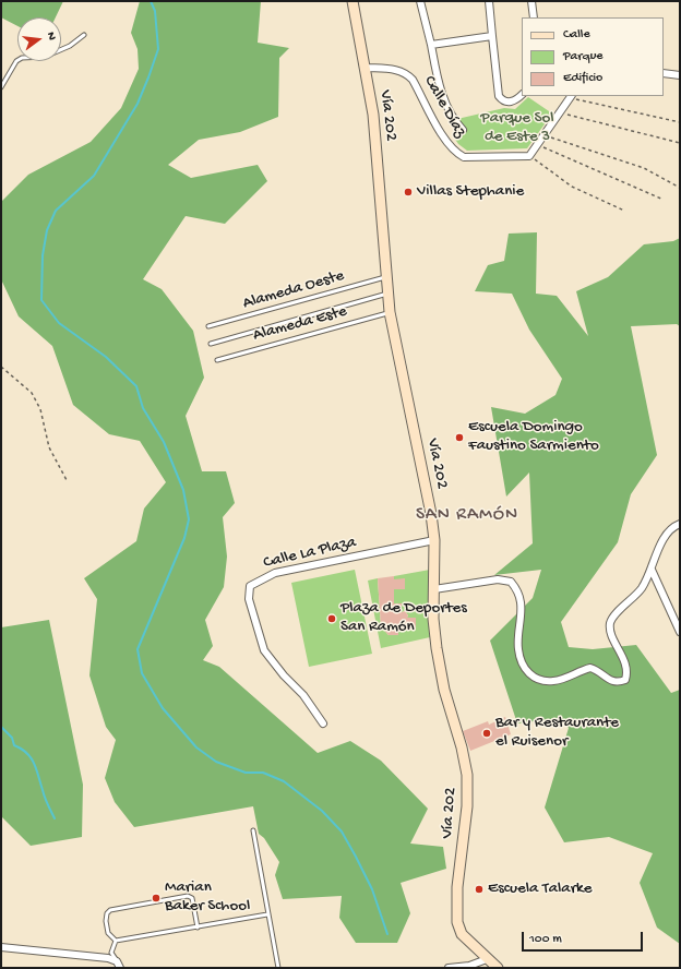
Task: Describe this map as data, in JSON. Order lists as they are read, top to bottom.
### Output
{
  "streets": {
    "main road": ["Vía 202"],
    "street": ["Calle Díaz", "Calle La Plaza"],
    "lane": ["Alameda Oeste", "Alameda Este"]
  },
  "crossings": [
    ["Calle Díaz", "Vía 202"],
    ["Vía 202", "Alameda Oeste"],
    ["Vía 202", "Alameda Este"],
    ["Vía 202", "Calle La Plaza"]
  ],
  "districts": ["SAN RAMÓN"],
  "parks": ["Parque Sol de Este 3"],
  "places": [
    "Villas Stephanie",
    "Escuela Domingo Faustino Sarmiento",
    "Plaza de Deportes San Ramón",
    "Bar y Restaurante el Ruisenor",
    "Escuela Talarke",
    "Marian Baker School"
  ],
  "legend": ["Calle", "Parque", "Edificio"],
  "scale_bar": "100 m",
  "north": "right"
}
